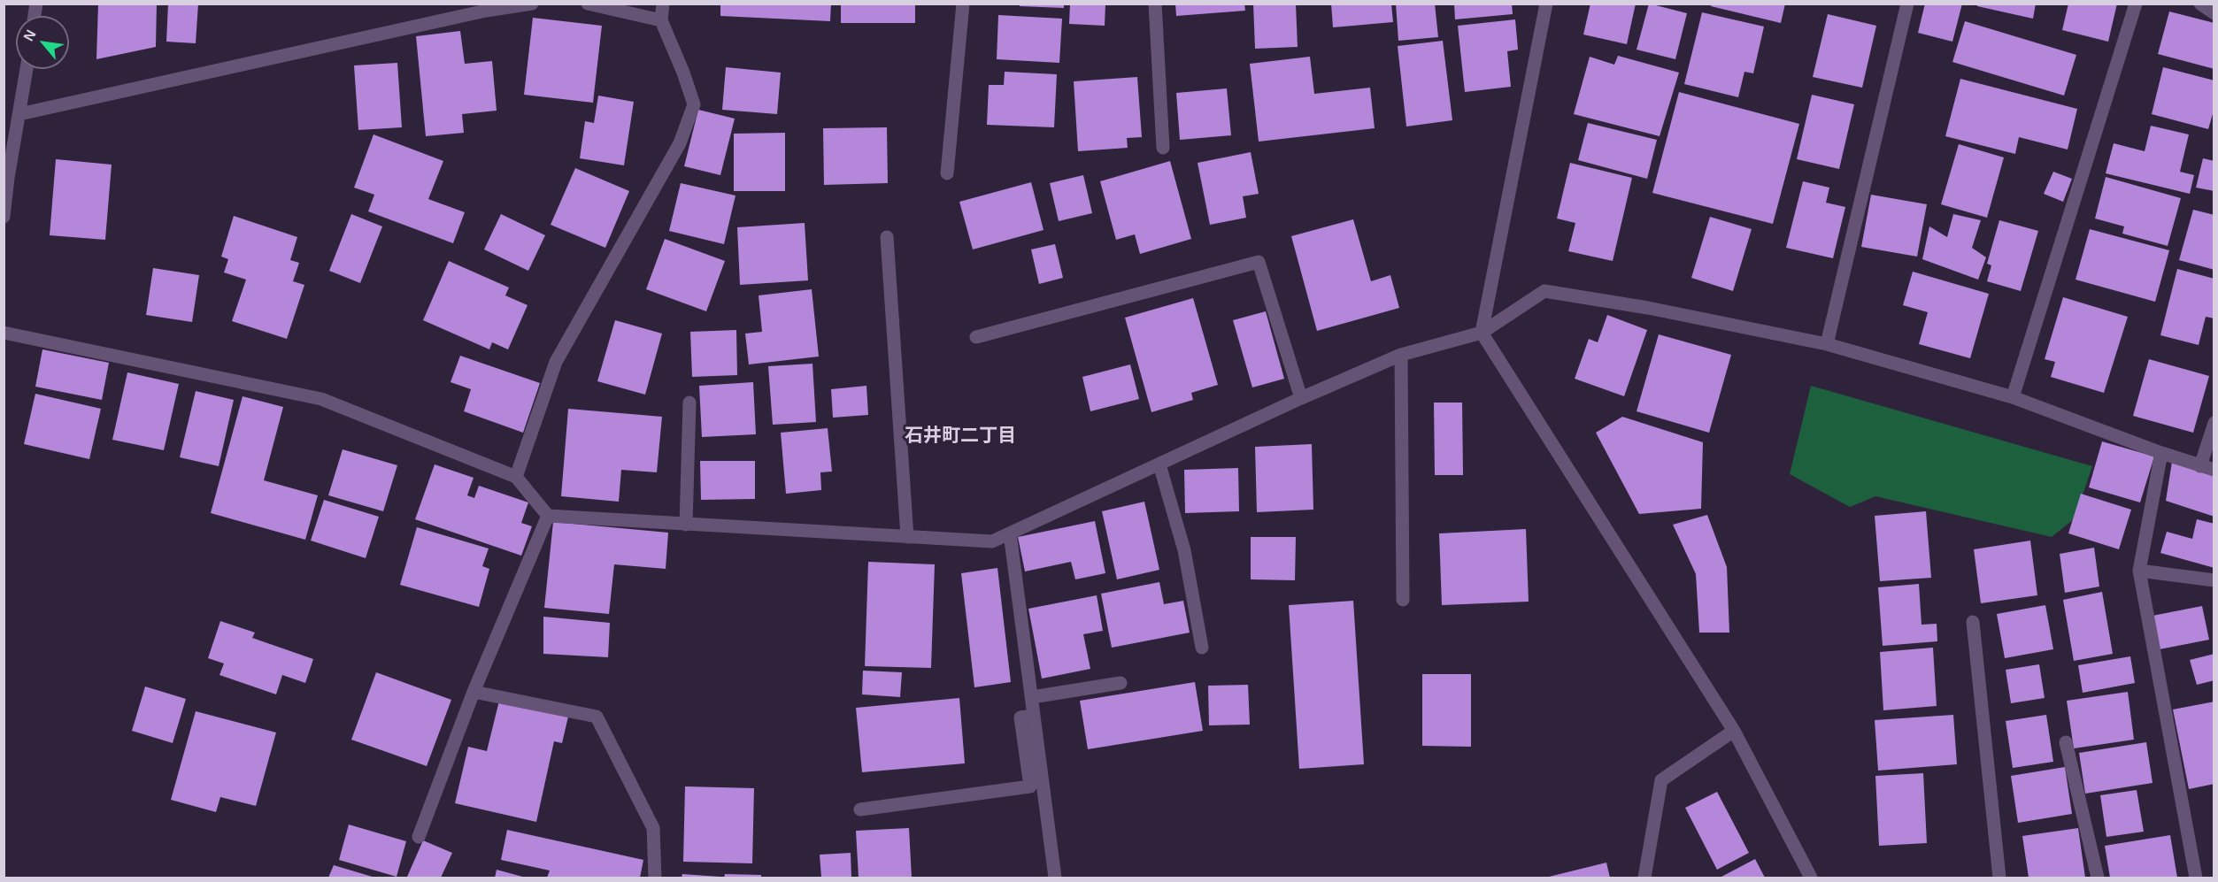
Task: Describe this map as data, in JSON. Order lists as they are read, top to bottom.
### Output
{
  "districts": ["石井町二丁目"],
  "north": "top left"
}
